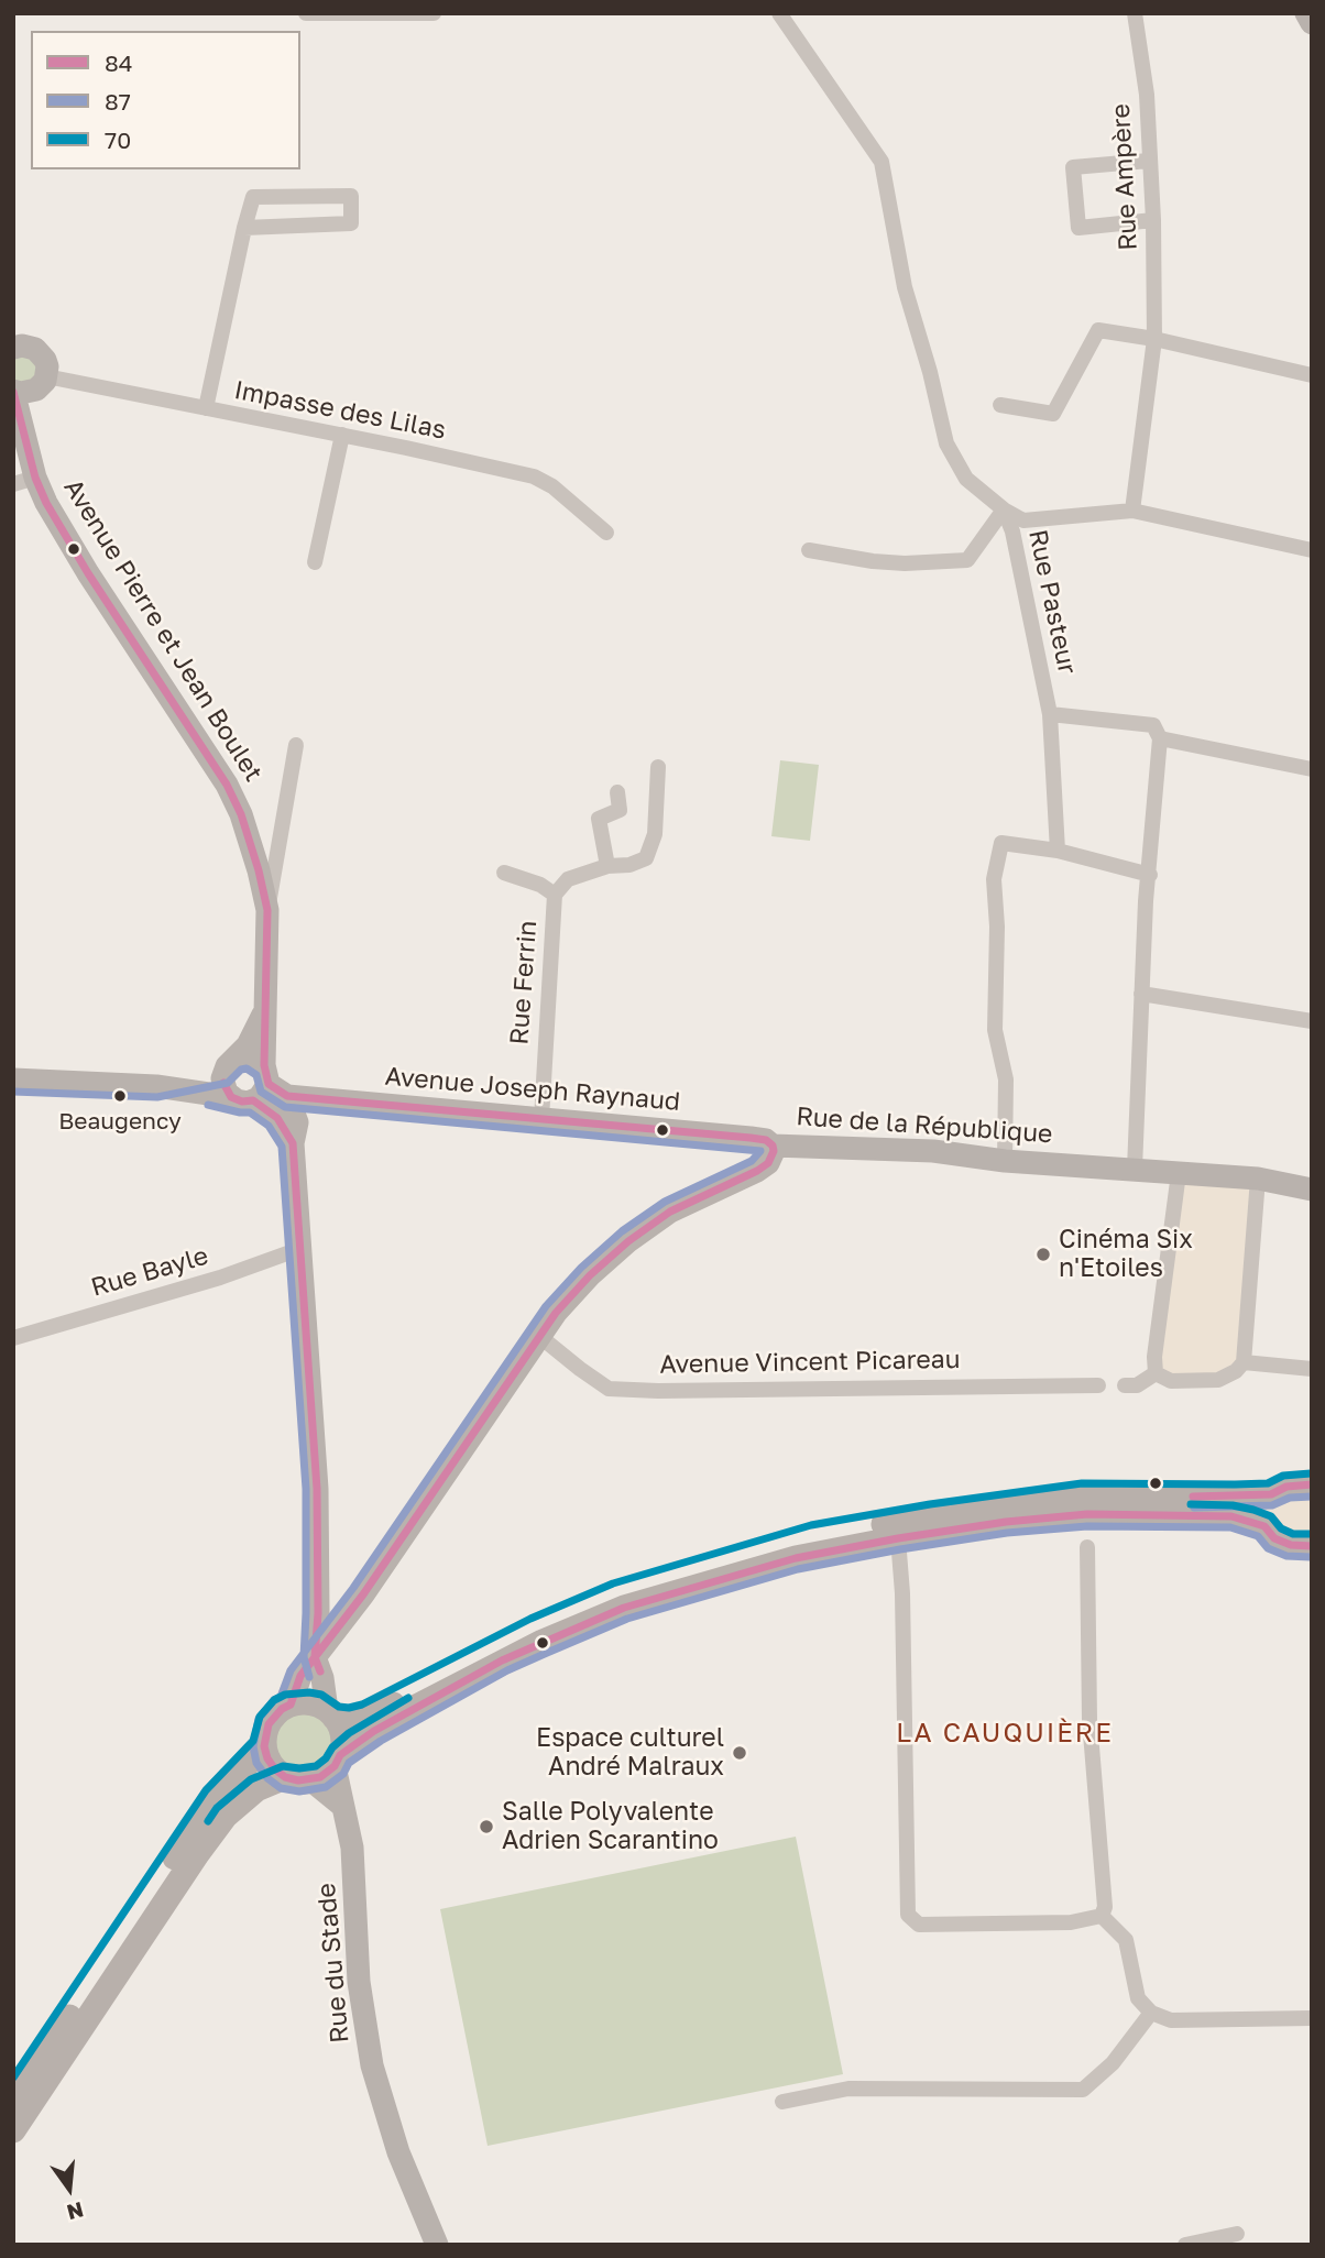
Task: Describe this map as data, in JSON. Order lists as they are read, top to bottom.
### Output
{
  "streets": {
    "main road": [
      "Avenue Pierre et Jean Boulet",
      "Avenue Joseph Raynaud",
      "Rue de la République",
      "Rue du Stade"
    ],
    "street": [
      "Rue Ampère",
      "Impasse des Lilas",
      "Rue Pasteur",
      "Rue Ferrin",
      "Rue Bayle",
      "Avenue Vincent Picareau"
    ]
  },
  "crossings": [
    ["Impasse des Lilas", "Avenue Pierre et Jean Boulet"],
    ["Avenue Pierre et Jean Boulet", "Avenue Joseph Raynaud"],
    ["Rue Ferrin", "Avenue Joseph Raynaud"],
    ["Avenue Joseph Raynaud", "Rue de la République"],
    ["Rue de la République", "Avenue Vincent Picareau"],
    ["Rue de la République", "Rue du Stade"]
  ],
  "districts": ["LA CAUQUIÈRE"],
  "places": [
    "Beaugency",
    "Cinéma Six n'Etoiles",
    "Espace culturel André Malraux",
    "Salle Polyvalente Adrien Scarantino"
  ],
  "lines": ["transit line 84", "transit line 87", "transit line 70"],
  "legend": ["84", "87", "70"],
  "north": "bottom"
}
